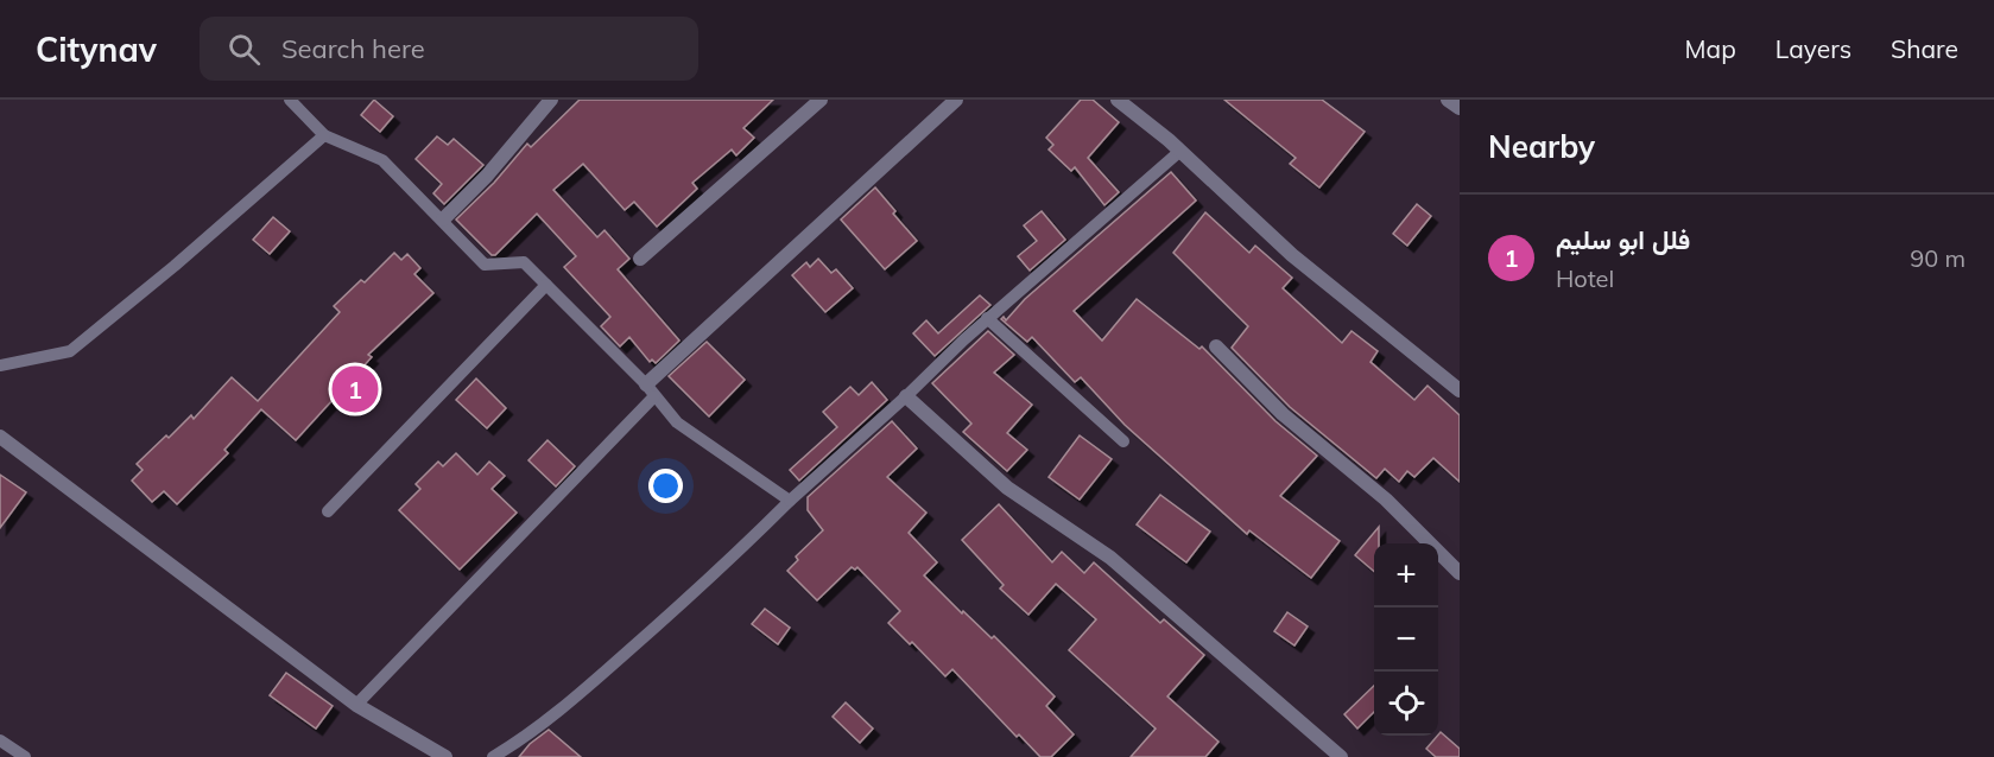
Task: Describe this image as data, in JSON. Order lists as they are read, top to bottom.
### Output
{
  "page": {
    "header": "Citynav",
    "search": "Search here",
    "nav": ["Map", "Layers", "Share"],
    "heading": "Nearby",
    "list": [
      {
        "mark": "1",
        "name": "فلل ابو سليم",
        "note": "Hotel",
        "value": "90 m"
      }
    ],
    "pins": "1",
    "map_buttons": ["+", "−"]
  }
}
